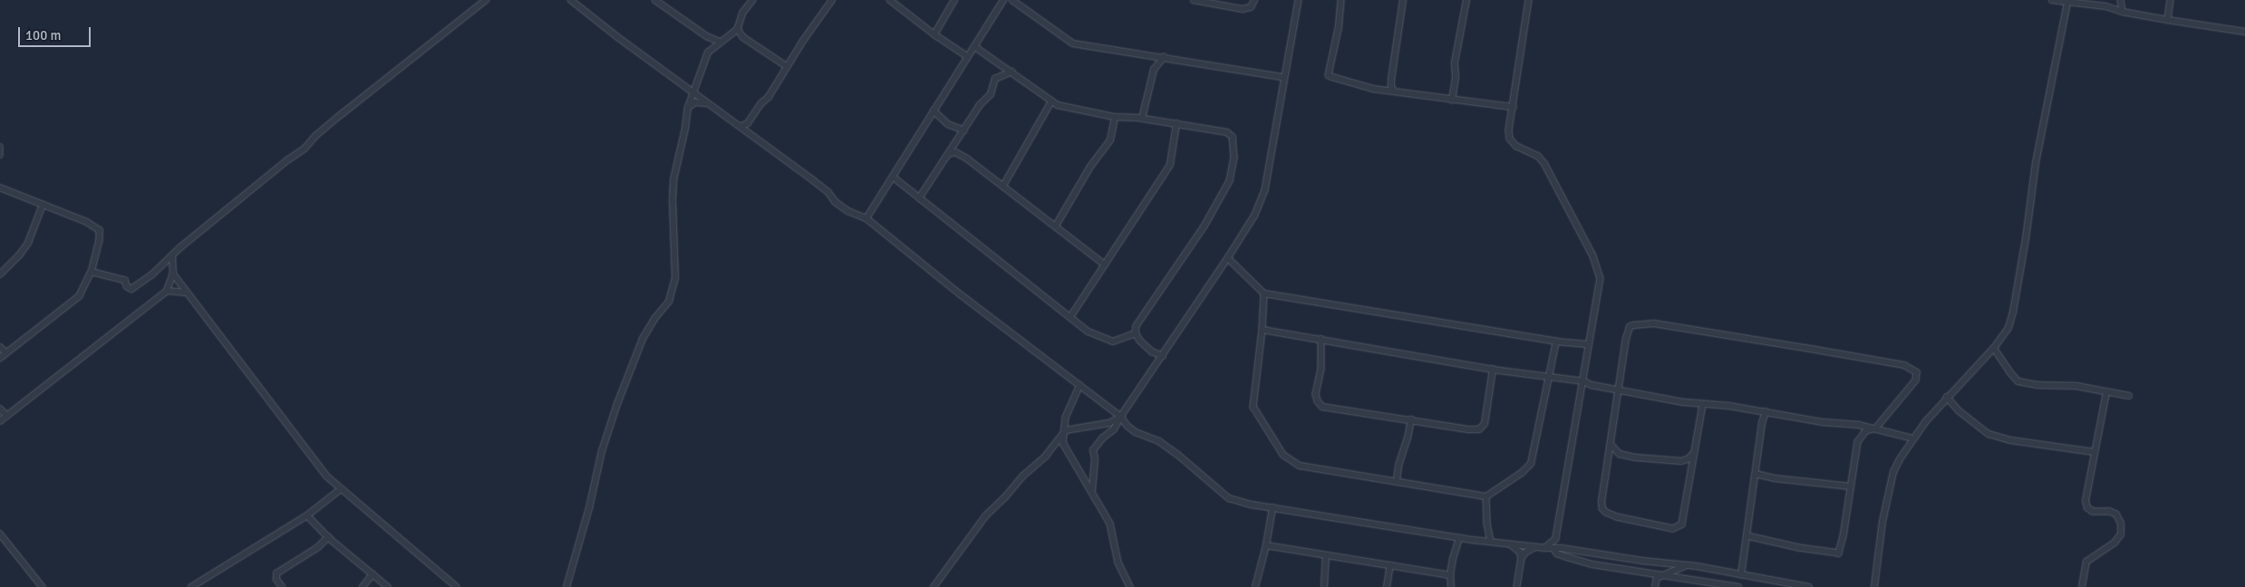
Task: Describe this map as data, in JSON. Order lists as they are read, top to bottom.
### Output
{
  "scale_bar": "100 m"
}
